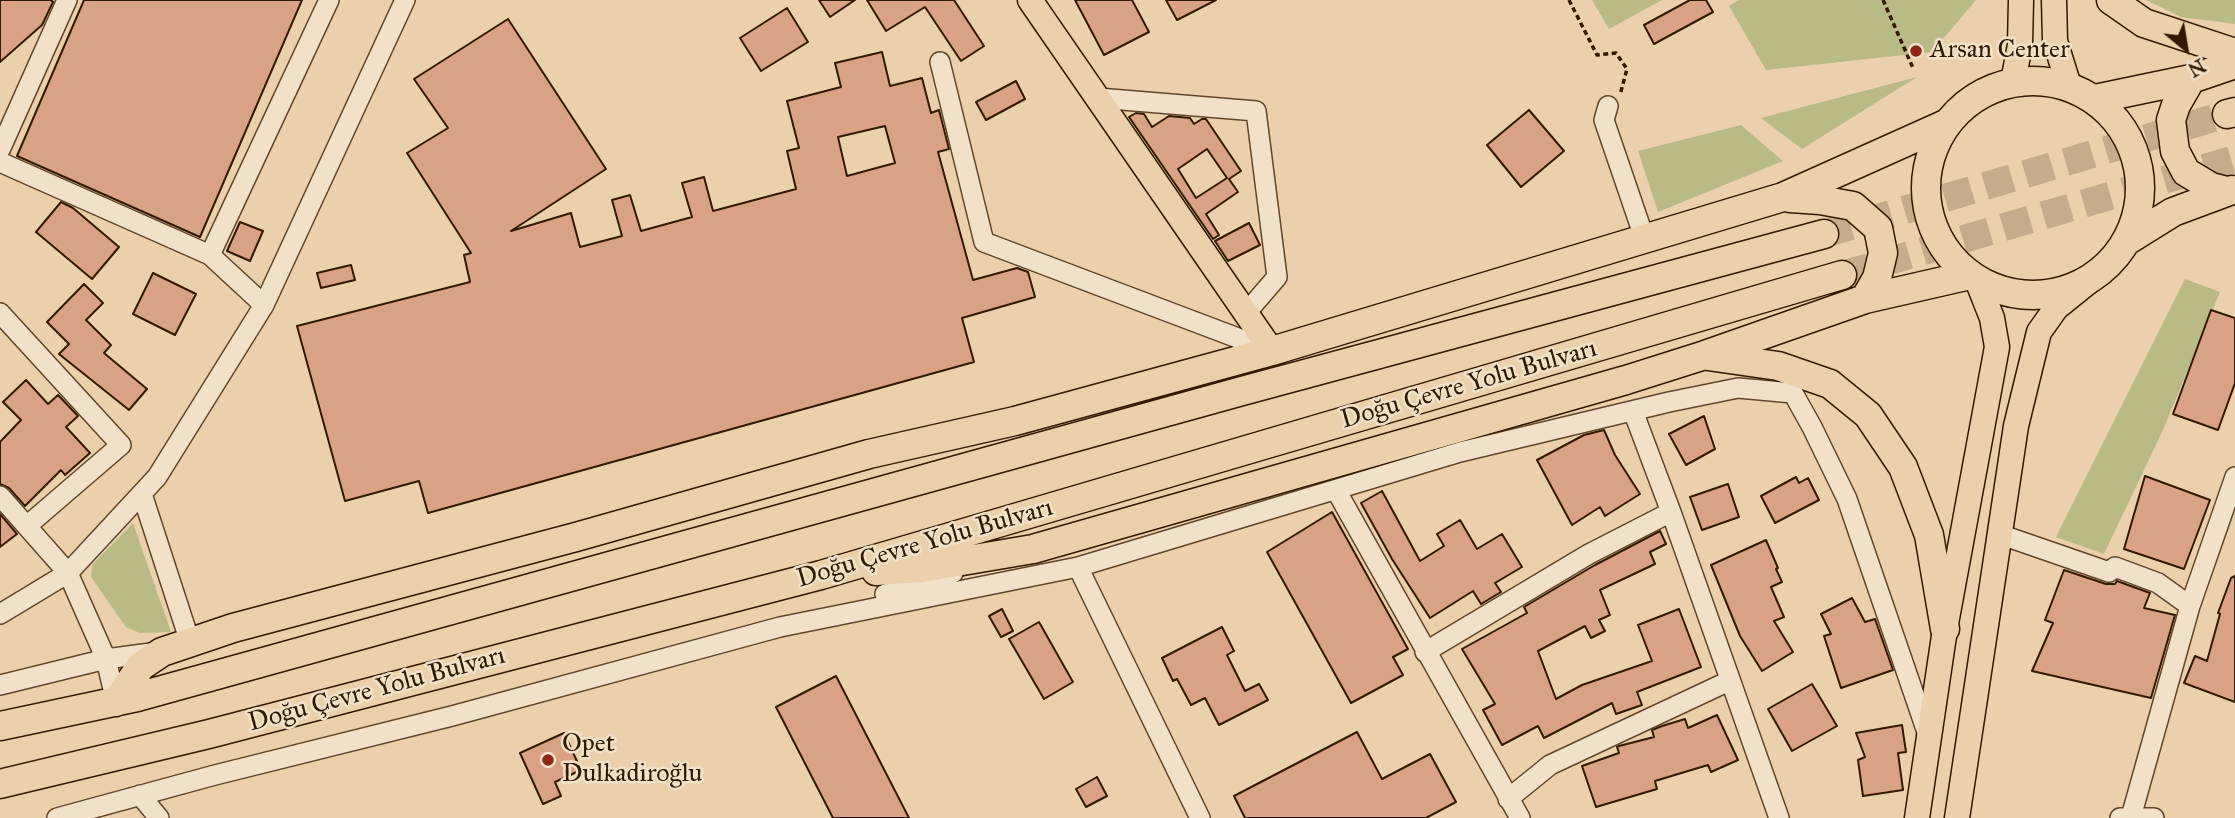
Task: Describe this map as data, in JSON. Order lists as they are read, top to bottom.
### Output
{
  "streets": {
    "highway": ["Doğu Çevre Yolu Bulvarı"]
  },
  "places": ["Arsan Center", "Opet Dulkadiroğlu"],
  "north": "bottom right"
}
